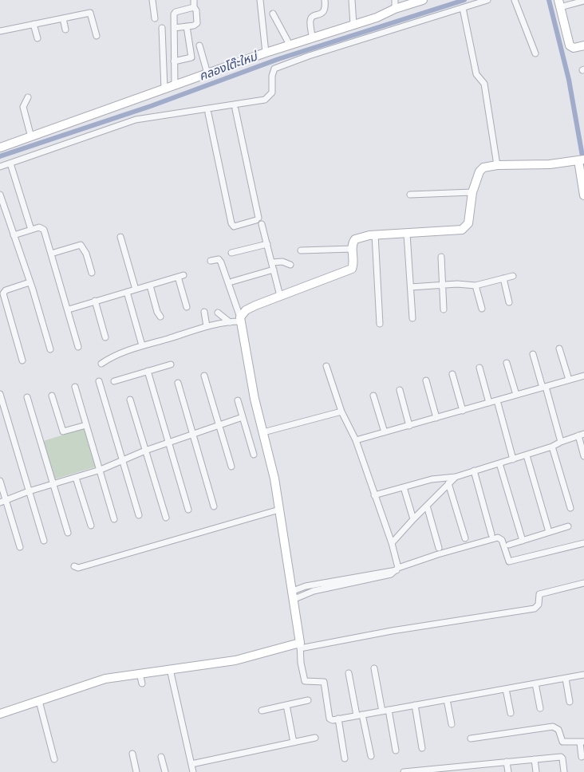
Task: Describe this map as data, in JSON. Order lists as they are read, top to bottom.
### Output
{
  "water": ["คลองโต๊ะใหม่"]
}
